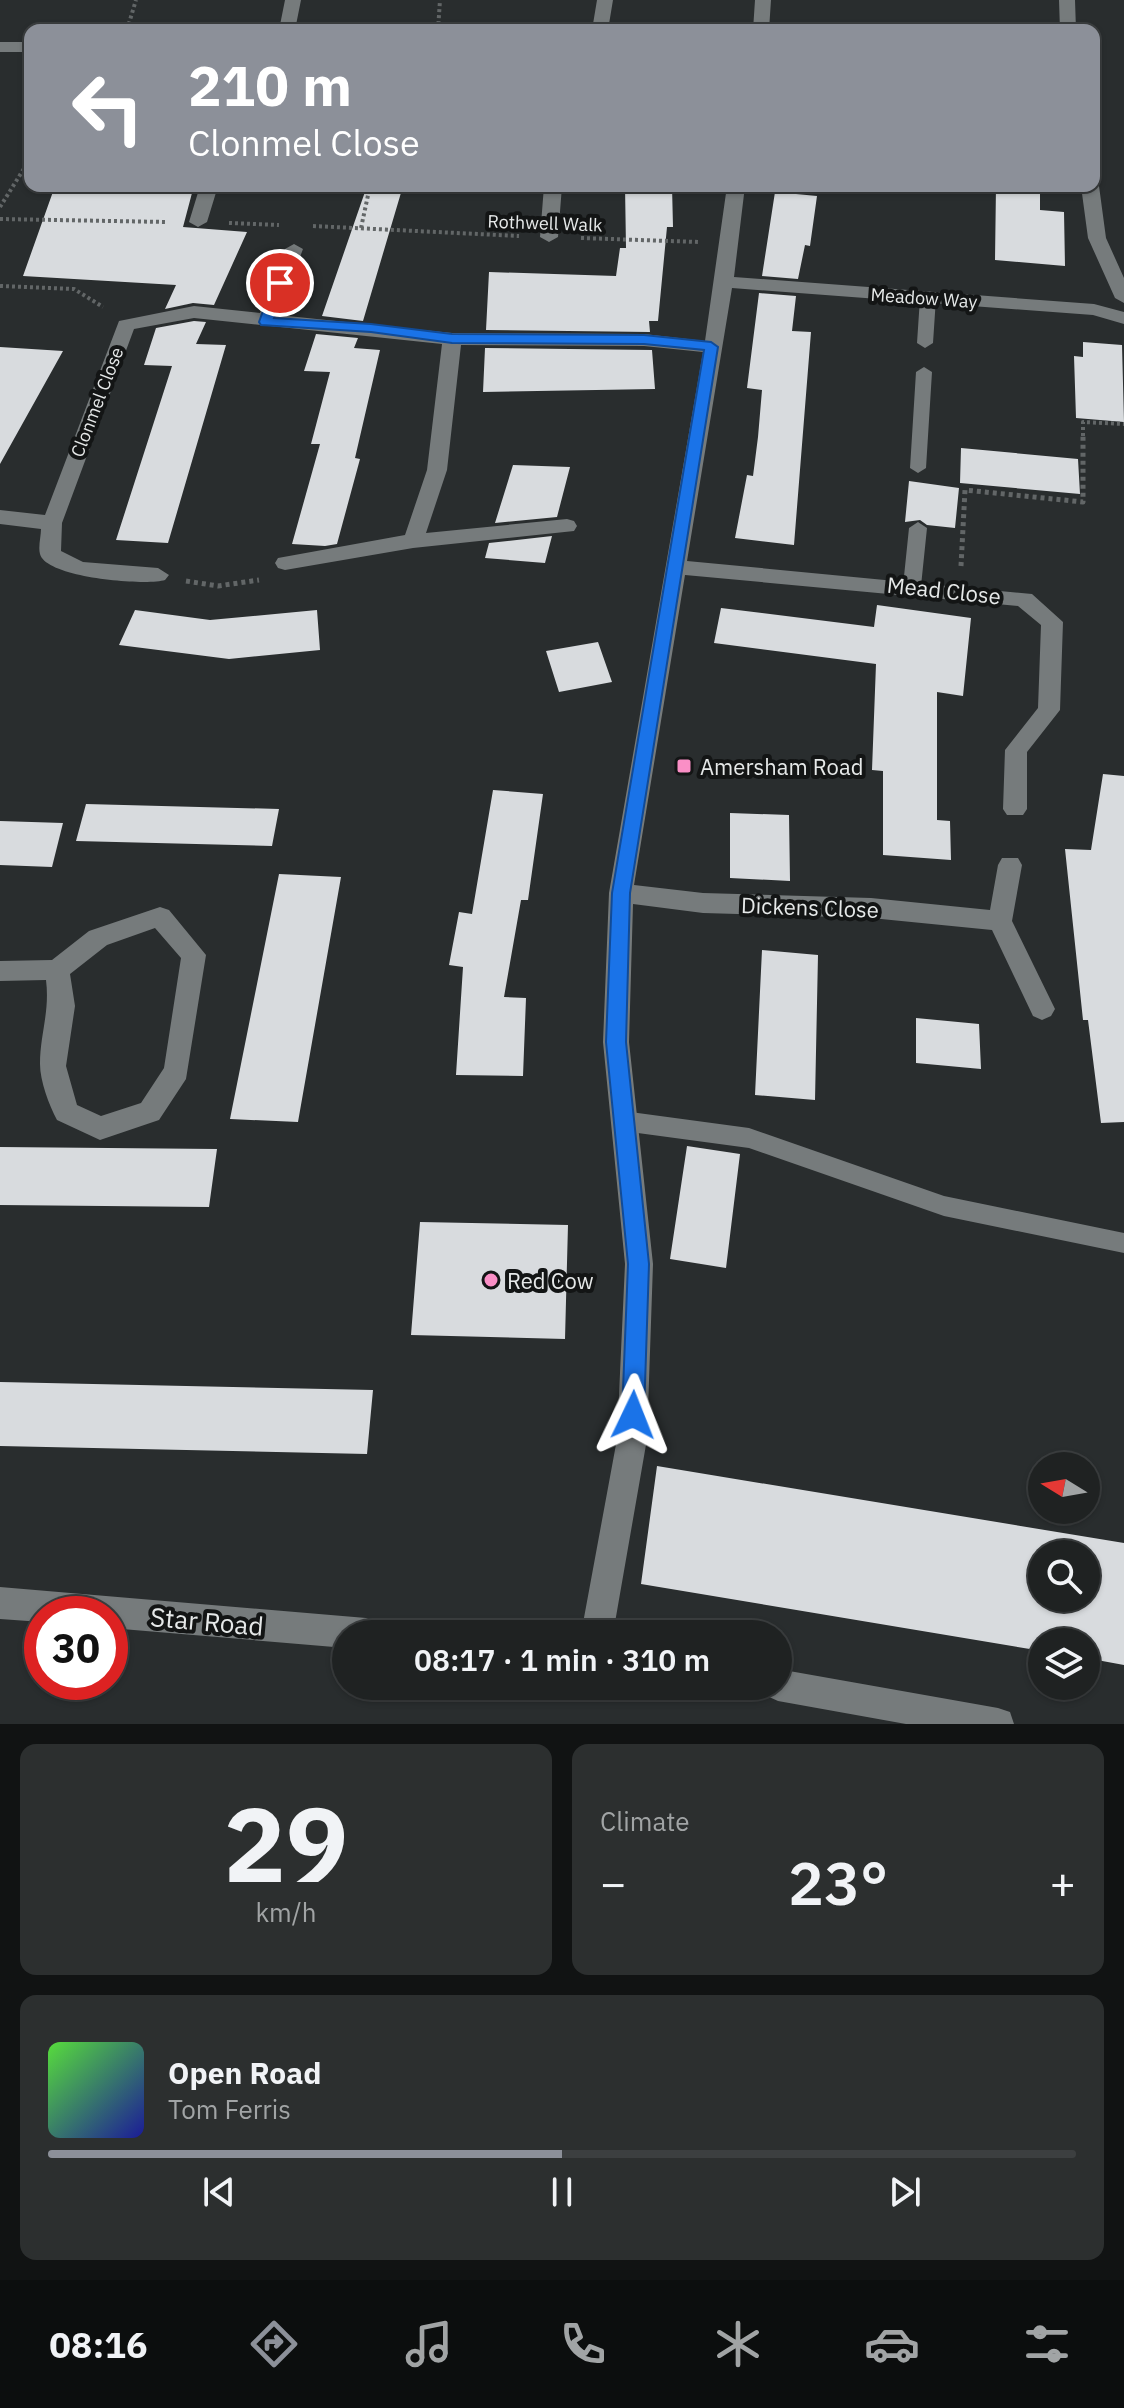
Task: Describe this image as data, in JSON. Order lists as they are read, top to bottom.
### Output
{
  "streets": {
    "street": [
      "Meadow Way",
      "Clonmel Close",
      "Mead Close",
      "Dickens Close",
      "Star Road"
    ],
    "path": ["Rothwell Walk"]
  },
  "places": {
    "transit": ["Amersham Road"],
    "other": ["Red Cow"]
  },
  "north": "left",
  "page": {
    "turn": ["210 m", "Clonmel Close"],
    "limit": "30",
    "trip": "08:17 · 1 min · 310 m",
    "tile": [
      ["29", "km/h"],
      "Climate"
    ],
    "heat": ["−", "23°", "+"],
    "song": ["Open Road", "Tom Ferris"],
    "tabs": "08:16"
  }
}
